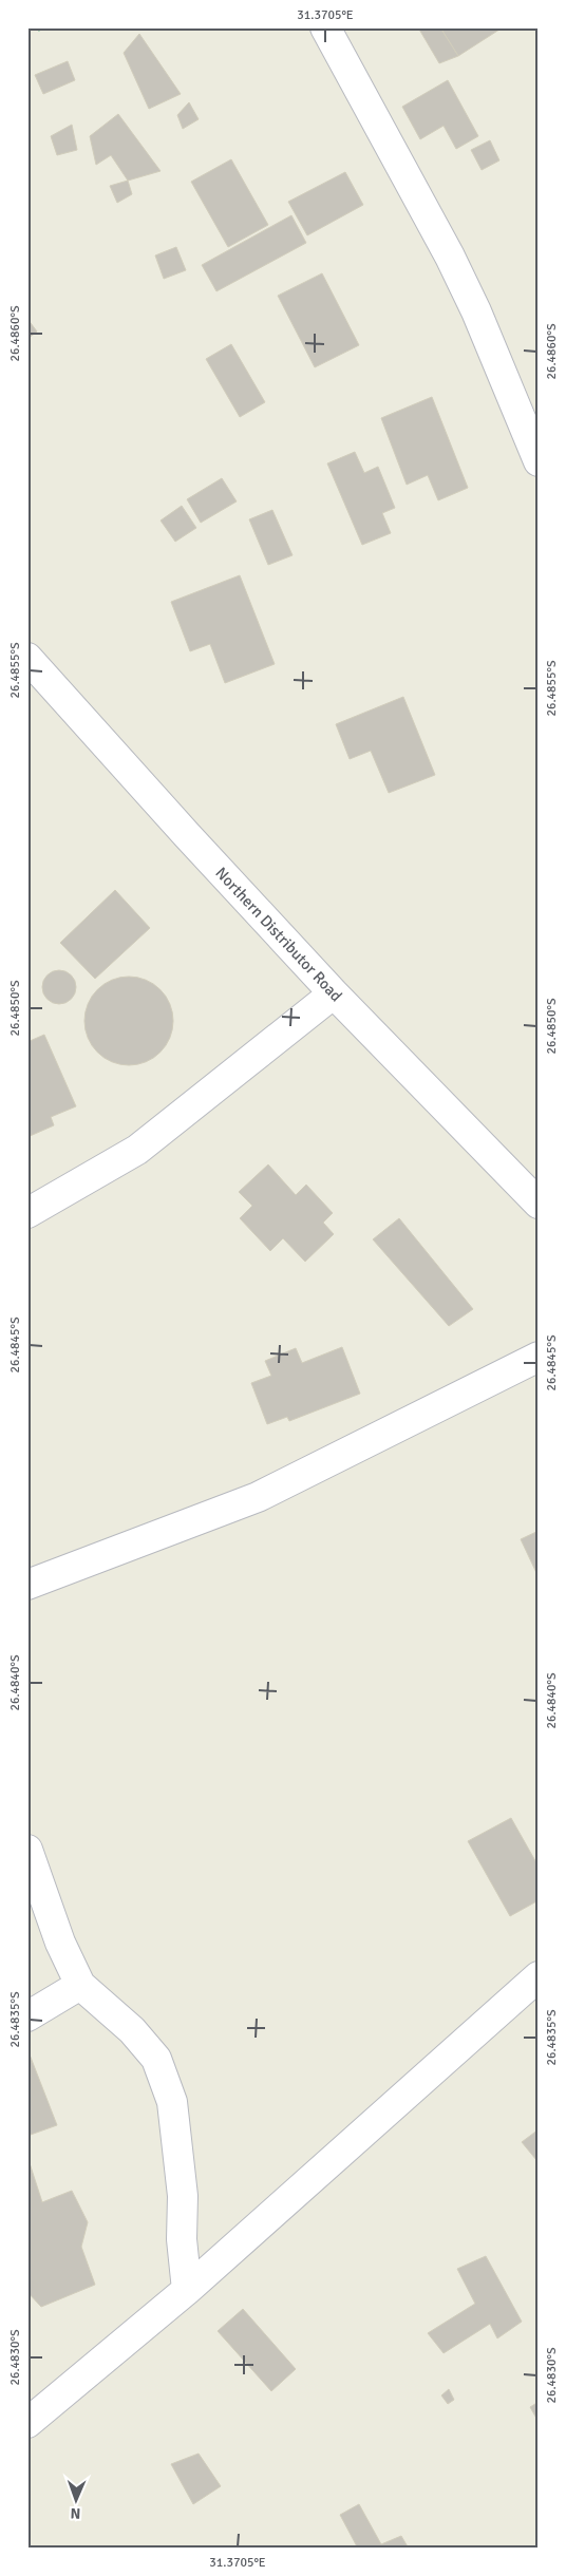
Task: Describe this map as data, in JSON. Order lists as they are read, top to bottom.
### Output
{
  "streets": {
    "street": ["Northern Distributor Road"]
  },
  "north": "bottom",
  "coordinates": [
    "31.3705°E",
    "26.4860°S",
    "26.4855°S",
    "26.4850°S",
    "26.4845°S",
    "26.4840°S",
    "26.4835°S",
    "26.4830°S"
  ]
}
